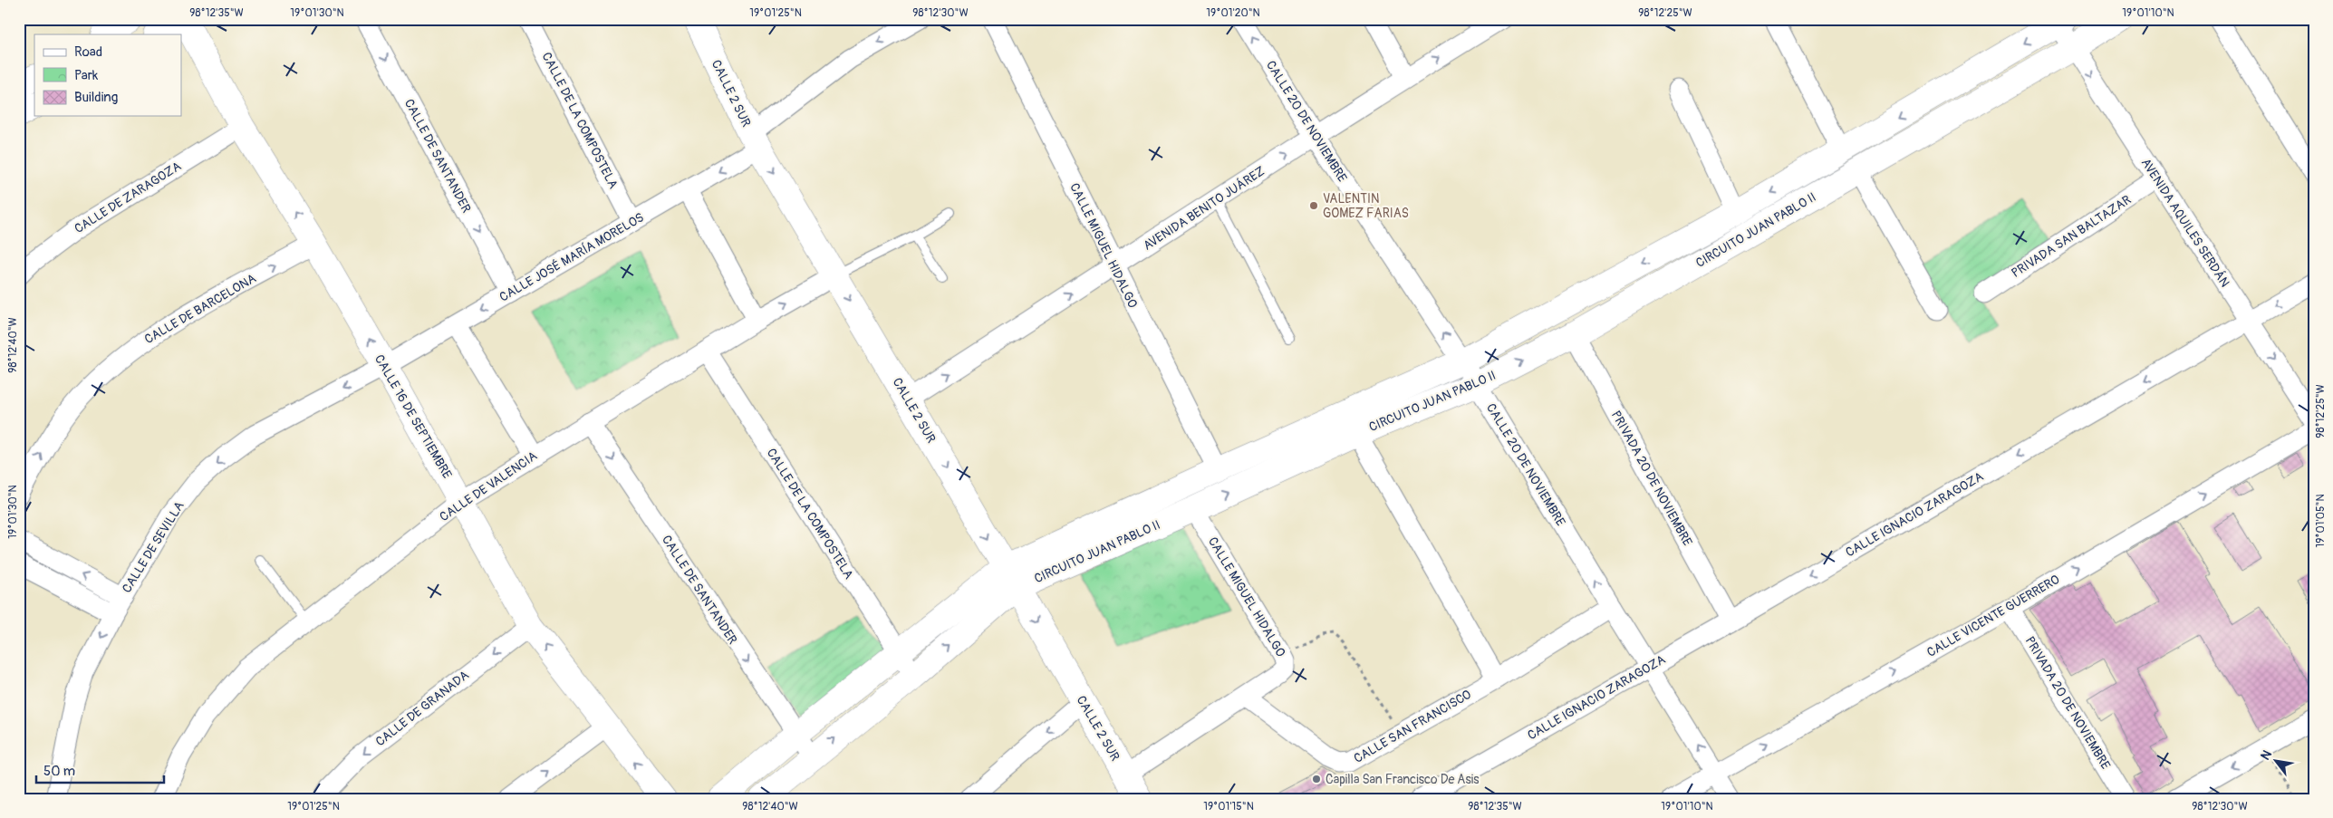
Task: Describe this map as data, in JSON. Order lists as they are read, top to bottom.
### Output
{
  "streets": {
    "main road": ["CALLE 2 SUR", "CIRCUITO JUAN PABLO II", "CALLE 16 DE SEPTIEMBRE"],
    "street": [
      "CALLE DE LA COMPOSTELA",
      "CALLE 20 DE NOVIEMBRE",
      "CALLE DE SANTANDER",
      "CALLE DE ZARAGOZA",
      "AVENIDA BENITO JUÁREZ",
      "AVENIDA AQUILES SERDÁN",
      "PRIVADA SAN BALTAZAR",
      "CALLE MIGUEL HIDALGO",
      "CALLE JOSÉ MARÍA MORELOS",
      "CALLE DE BARCELONA",
      "PRIVADA 20 DE NOVIEMBRE",
      "CALLE DE VALENCIA",
      "CALLE IGNACIO ZARAGOZA",
      "CALLE DE SEVILLA",
      "CALLE VICENTE GUERRERO",
      "CALLE DE GRANADA",
      "CALLE SAN FRANCISCO"
    ]
  },
  "crossings": [
    ["CALLE 2 SUR", "AVENIDA BENITO JUÁREZ"],
    ["CALLE 2 SUR", "CIRCUITO JUAN PABLO II"],
    ["CALLE 2 SUR", "CALLE JOSÉ MARÍA MORELOS"],
    ["CALLE 2 SUR", "CALLE DE VALENCIA"],
    ["CALLE DE LA COMPOSTELA", "CIRCUITO JUAN PABLO II"],
    ["CALLE DE LA COMPOSTELA", "CALLE JOSÉ MARÍA MORELOS"],
    ["CALLE DE LA COMPOSTELA", "CALLE DE VALENCIA"],
    ["CALLE 20 DE NOVIEMBRE", "AVENIDA BENITO JUÁREZ"],
    ["CALLE 20 DE NOVIEMBRE", "CIRCUITO JUAN PABLO II"],
    ["CALLE 20 DE NOVIEMBRE", "CALLE IGNACIO ZARAGOZA"],
    ["CALLE 20 DE NOVIEMBRE", "CALLE VICENTE GUERRERO"],
    ["CALLE 20 DE NOVIEMBRE", "CALLE SAN FRANCISCO"],
    ["CALLE DE SANTANDER", "CIRCUITO JUAN PABLO II"],
    ["CALLE DE SANTANDER", "CALLE JOSÉ MARÍA MORELOS"],
    ["CALLE DE SANTANDER", "CALLE DE VALENCIA"],
    ["CALLE DE ZARAGOZA", "CALLE 16 DE SEPTIEMBRE"],
    ["AVENIDA BENITO JUÁREZ", "CALLE MIGUEL HIDALGO"],
    ["AVENIDA AQUILES SERDÁN", "CIRCUITO JUAN PABLO II"],
    ["AVENIDA AQUILES SERDÁN", "PRIVADA SAN BALTAZAR"],
    ["AVENIDA AQUILES SERDÁN", "CALLE IGNACIO ZARAGOZA"],
    ["CIRCUITO JUAN PABLO II", "CALLE MIGUEL HIDALGO"],
    ["CIRCUITO JUAN PABLO II", "PRIVADA 20 DE NOVIEMBRE"],
    ["CALLE MIGUEL HIDALGO", "CALLE SAN FRANCISCO"],
    ["CALLE JOSÉ MARÍA MORELOS", "CALLE 16 DE SEPTIEMBRE"],
    ["CALLE JOSÉ MARÍA MORELOS", "CALLE DE SEVILLA"],
    ["CALLE DE BARCELONA", "CALLE 16 DE SEPTIEMBRE"],
    ["CALLE 16 DE SEPTIEMBRE", "CALLE DE VALENCIA"],
    ["CALLE 16 DE SEPTIEMBRE", "CALLE DE SEVILLA"],
    ["CALLE 16 DE SEPTIEMBRE", "CALLE DE GRANADA"],
    ["PRIVADA 20 DE NOVIEMBRE", "CALLE IGNACIO ZARAGOZA"],
    ["PRIVADA 20 DE NOVIEMBRE", "CALLE VICENTE GUERRERO"]
  ],
  "one_way": [
    "CALLE 2 SUR",
    "CALLE DE SANTANDER",
    "AVENIDA BENITO JUÁREZ",
    "CALLE JOSÉ MARÍA MORELOS",
    "CALLE DE BARCELONA",
    "CALLE 16 DE SEPTIEMBRE",
    "CALLE IGNACIO ZARAGOZA",
    "CALLE DE SEVILLA",
    "CALLE VICENTE GUERRERO"
  ],
  "places": ["VALENTIN GOMEZ FARIAS", "Capilla San Francisco De Asis"],
  "legend": ["Road", "Park", "Building"],
  "scale_bar": "50 m",
  "north": "top left",
  "coordinates": [
    "98°12'35\"W",
    "19°01'30\"N",
    "19°01'25\"N",
    "98°12'30\"W",
    "19°01'20\"N",
    "98°12'25\"W",
    "19°01'10\"N",
    "98°12'40\"W",
    "19°01'05\"N",
    "19°01'15\"N"
  ]
}
